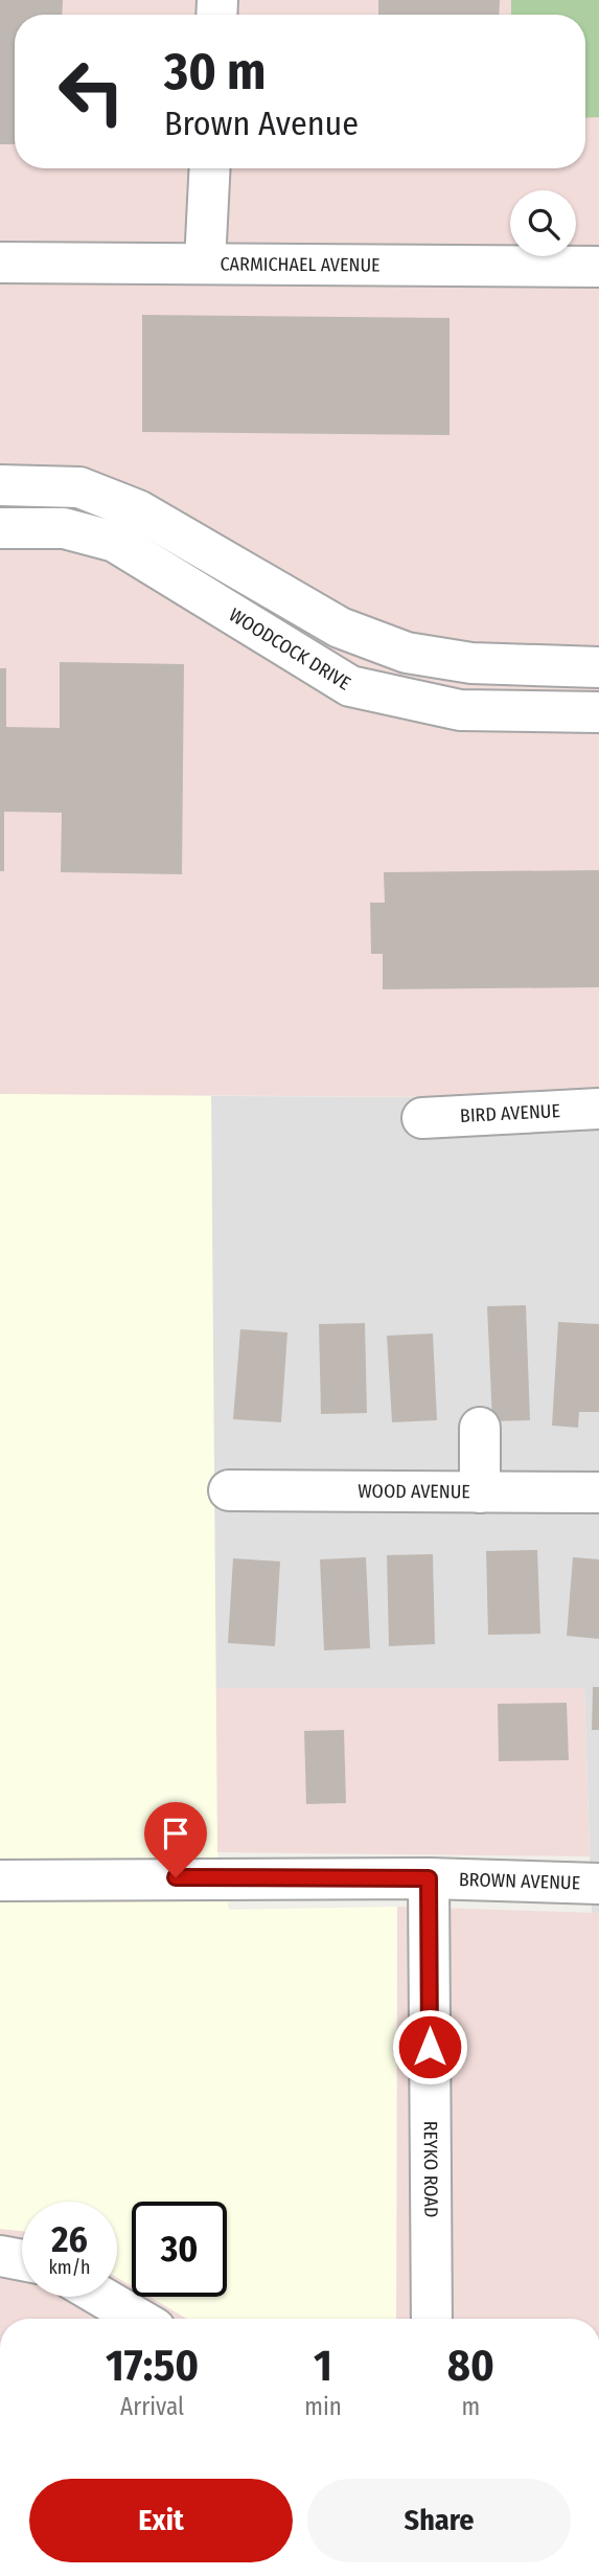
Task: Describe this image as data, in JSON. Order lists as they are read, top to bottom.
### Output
{
  "streets": {
    "street": [
      "CARMICHAEL AVENUE",
      "WOODCOCK DRIVE",
      "BIRD AVENUE",
      "WOOD AVENUE",
      "BROWN AVENUE",
      "REYKO ROAD"
    ]
  },
  "crossings": [
    ["BROWN AVENUE", "REYKO ROAD"]
  ],
  "page": {
    "turn": ["30 m", "Brown Avenue"],
    "speed": "26 km/h",
    "limit": "30",
    "eta": [
      "17:50",
      "Arrival",
      "1",
      "min",
      "80",
      "m"
    ],
    "buttons": ["Exit", "Share"]
  }
}
